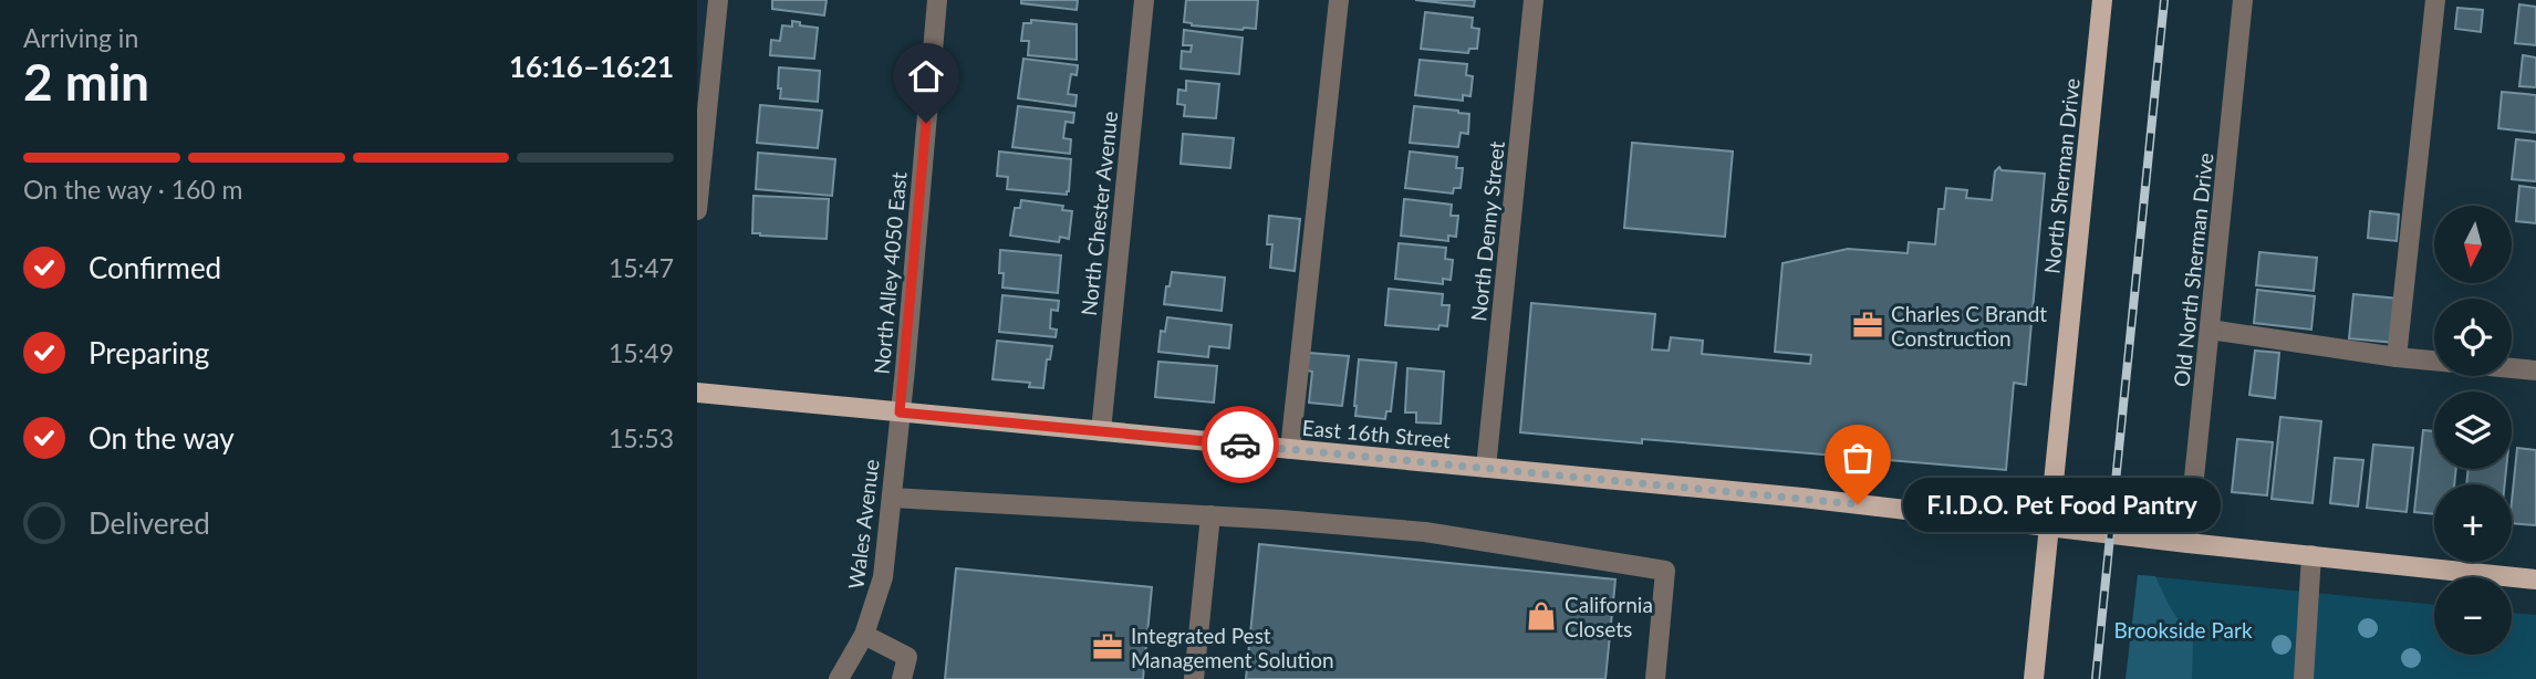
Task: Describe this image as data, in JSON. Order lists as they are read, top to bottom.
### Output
{
  "streets": {
    "main road": ["North Sherman Drive", "East 16th Street"],
    "street": [
      "North Chester Avenue",
      "North Denny Street",
      "Old North Sherman Drive",
      "North Alley 4050 East",
      "Wales Avenue"
    ]
  },
  "crossings": [
    ["North Sherman Drive", "East 16th Street"],
    ["North Chester Avenue", "East 16th Street"],
    ["North Denny Street", "East 16th Street"],
    ["Old North Sherman Drive", "East 16th Street"],
    ["North Alley 4050 East", "East 16th Street"],
    ["North Alley 4050 East", "Wales Avenue"],
    ["East 16th Street", "Wales Avenue"]
  ],
  "parks": ["Brookside Park"],
  "places": {
    "office": ["Charles C Brandt Construction", "Integrated Pest Management Solution"],
    "other": ["F.I.D.O. Pet Food Pantry"],
    "shop": ["California Closets"]
  },
  "north": "bottom",
  "page": {
    "heading": ["2 min", "Arriving in", "16:16–16:21"],
    "bar": "On the way · 160 m",
    "map_buttons": ["+", "−"],
    "list": [
      ["Confirmed", "15:47"],
      ["Preparing", "15:49"],
      ["On the way", "15:53"],
      "Delivered"
    ],
    "bubble": "F.I.D.O. Pet Food Pantry"
  }
}
